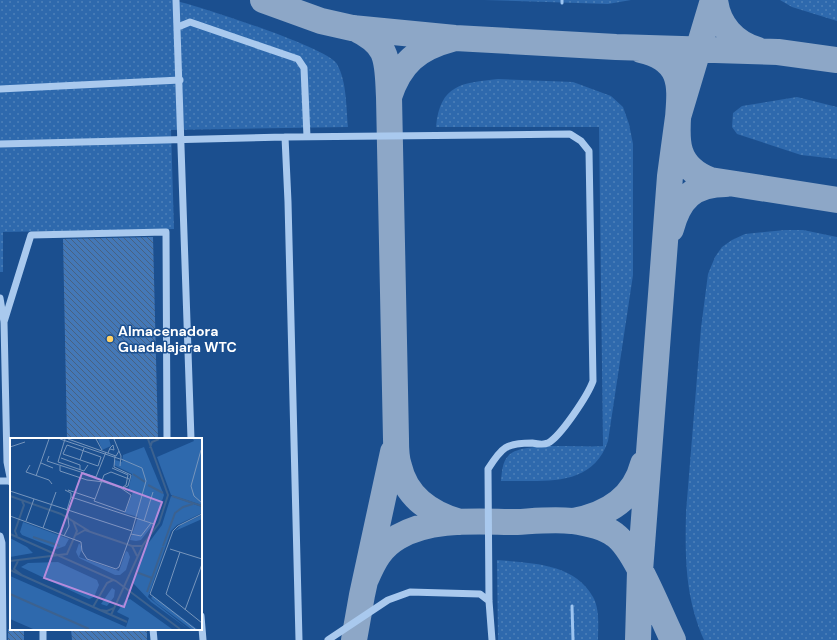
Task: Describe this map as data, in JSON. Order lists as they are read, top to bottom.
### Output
{
  "places": ["Almacenadora Guadalajara WTC"]
}
